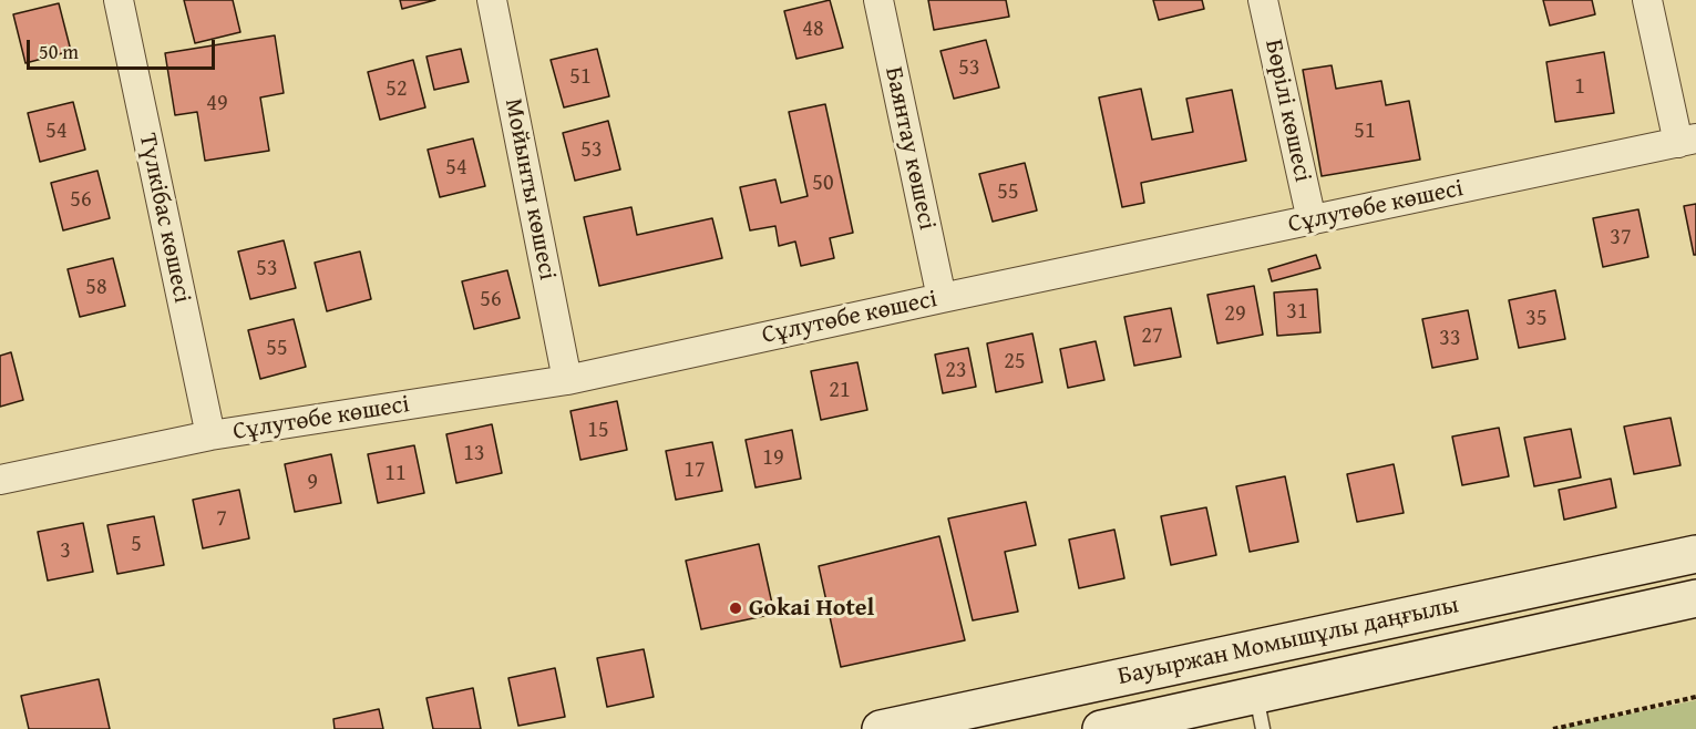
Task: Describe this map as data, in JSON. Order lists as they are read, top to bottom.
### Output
{
  "streets": {
    "main road": ["Бауыржан Момышұлы даңғылы"],
    "street": [
      "Бөрілі көшесі",
      "Баянтау көшесі",
      "Мойынты көшесі",
      "Сұлутөбе көшесі",
      "Түлкібас көшесі"
    ]
  },
  "crossings": [
    ["Бөрілі көшесі", "Сұлутөбе көшесі"],
    ["Баянтау көшесі", "Сұлутөбе көшесі"],
    ["Мойынты көшесі", "Сұлутөбе көшесі"],
    ["Сұлутөбе көшесі", "Түлкібас көшесі"]
  ],
  "places": ["Gokai Hotel"],
  "house_numbers": [
    "48",
    "53",
    "51",
    "1",
    "52",
    "49",
    "54",
    "51",
    "53",
    "54",
    "50",
    "55",
    "56",
    "37",
    "53",
    "58",
    "56",
    "31",
    "29",
    "35",
    "27",
    "33",
    "55",
    "25",
    "23",
    "21",
    "15",
    "13",
    "19",
    "17",
    "11",
    "9",
    "7",
    "5",
    "3"
  ],
  "scale_bar": "50 m"
}
